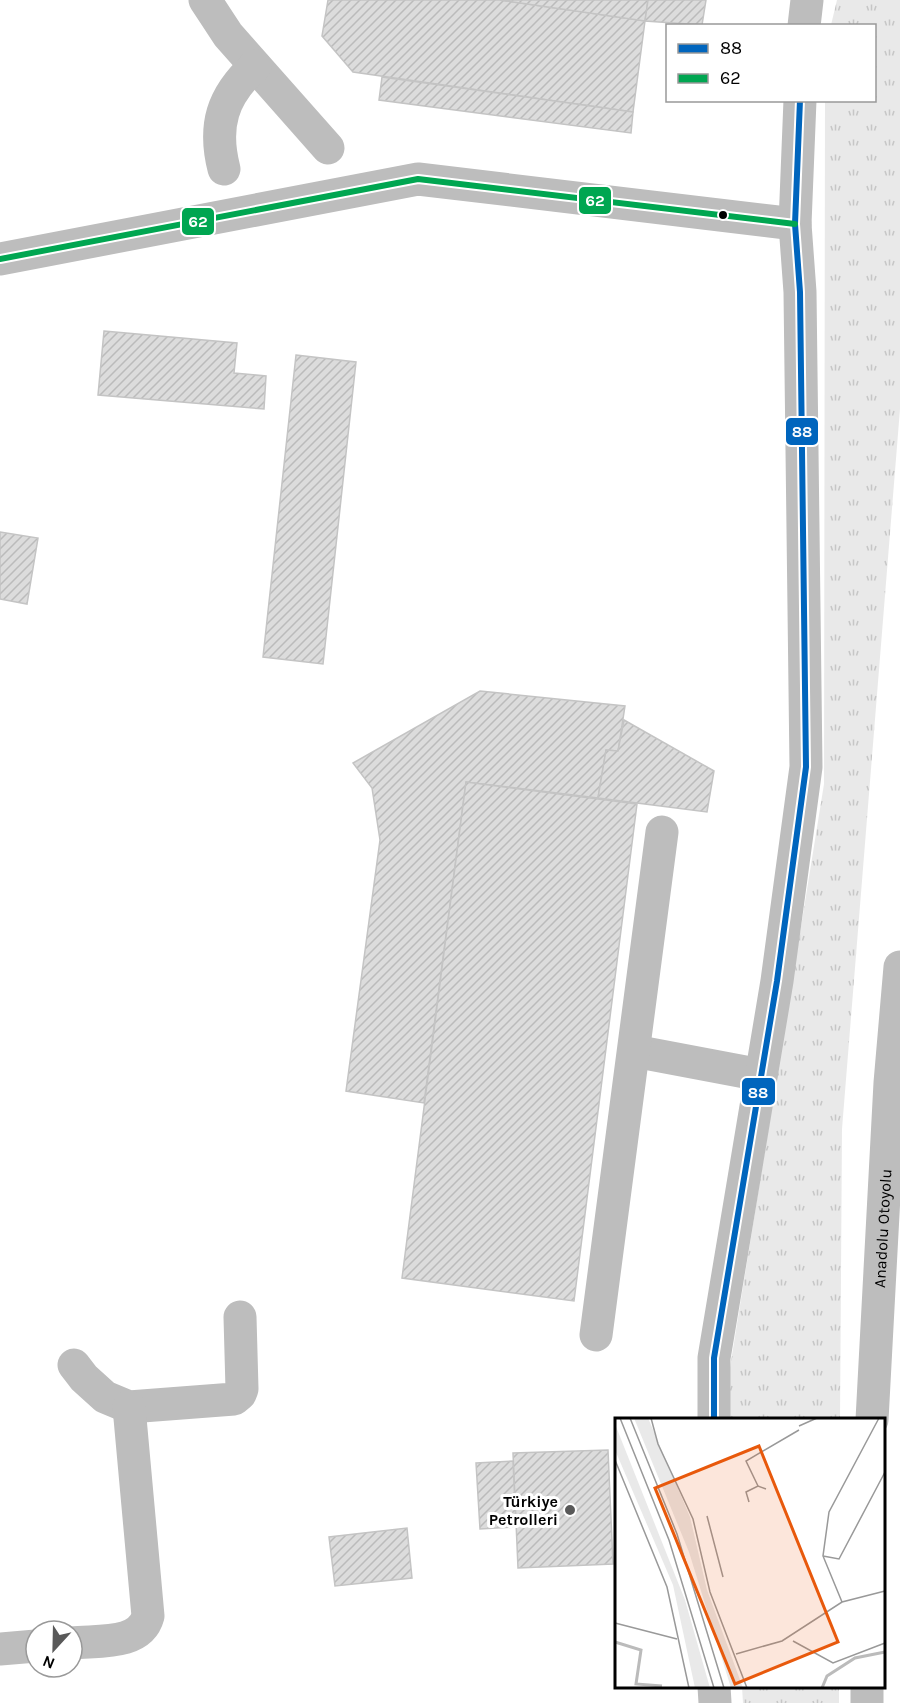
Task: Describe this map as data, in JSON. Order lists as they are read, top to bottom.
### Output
{
  "streets": {
    "main road": ["Anadolu Otoyolu"]
  },
  "places": ["Türkiye Petrolleri"],
  "lines": ["transit line 88", "transit line 62"],
  "legend": ["88", "62"],
  "north": "bottom"
}
